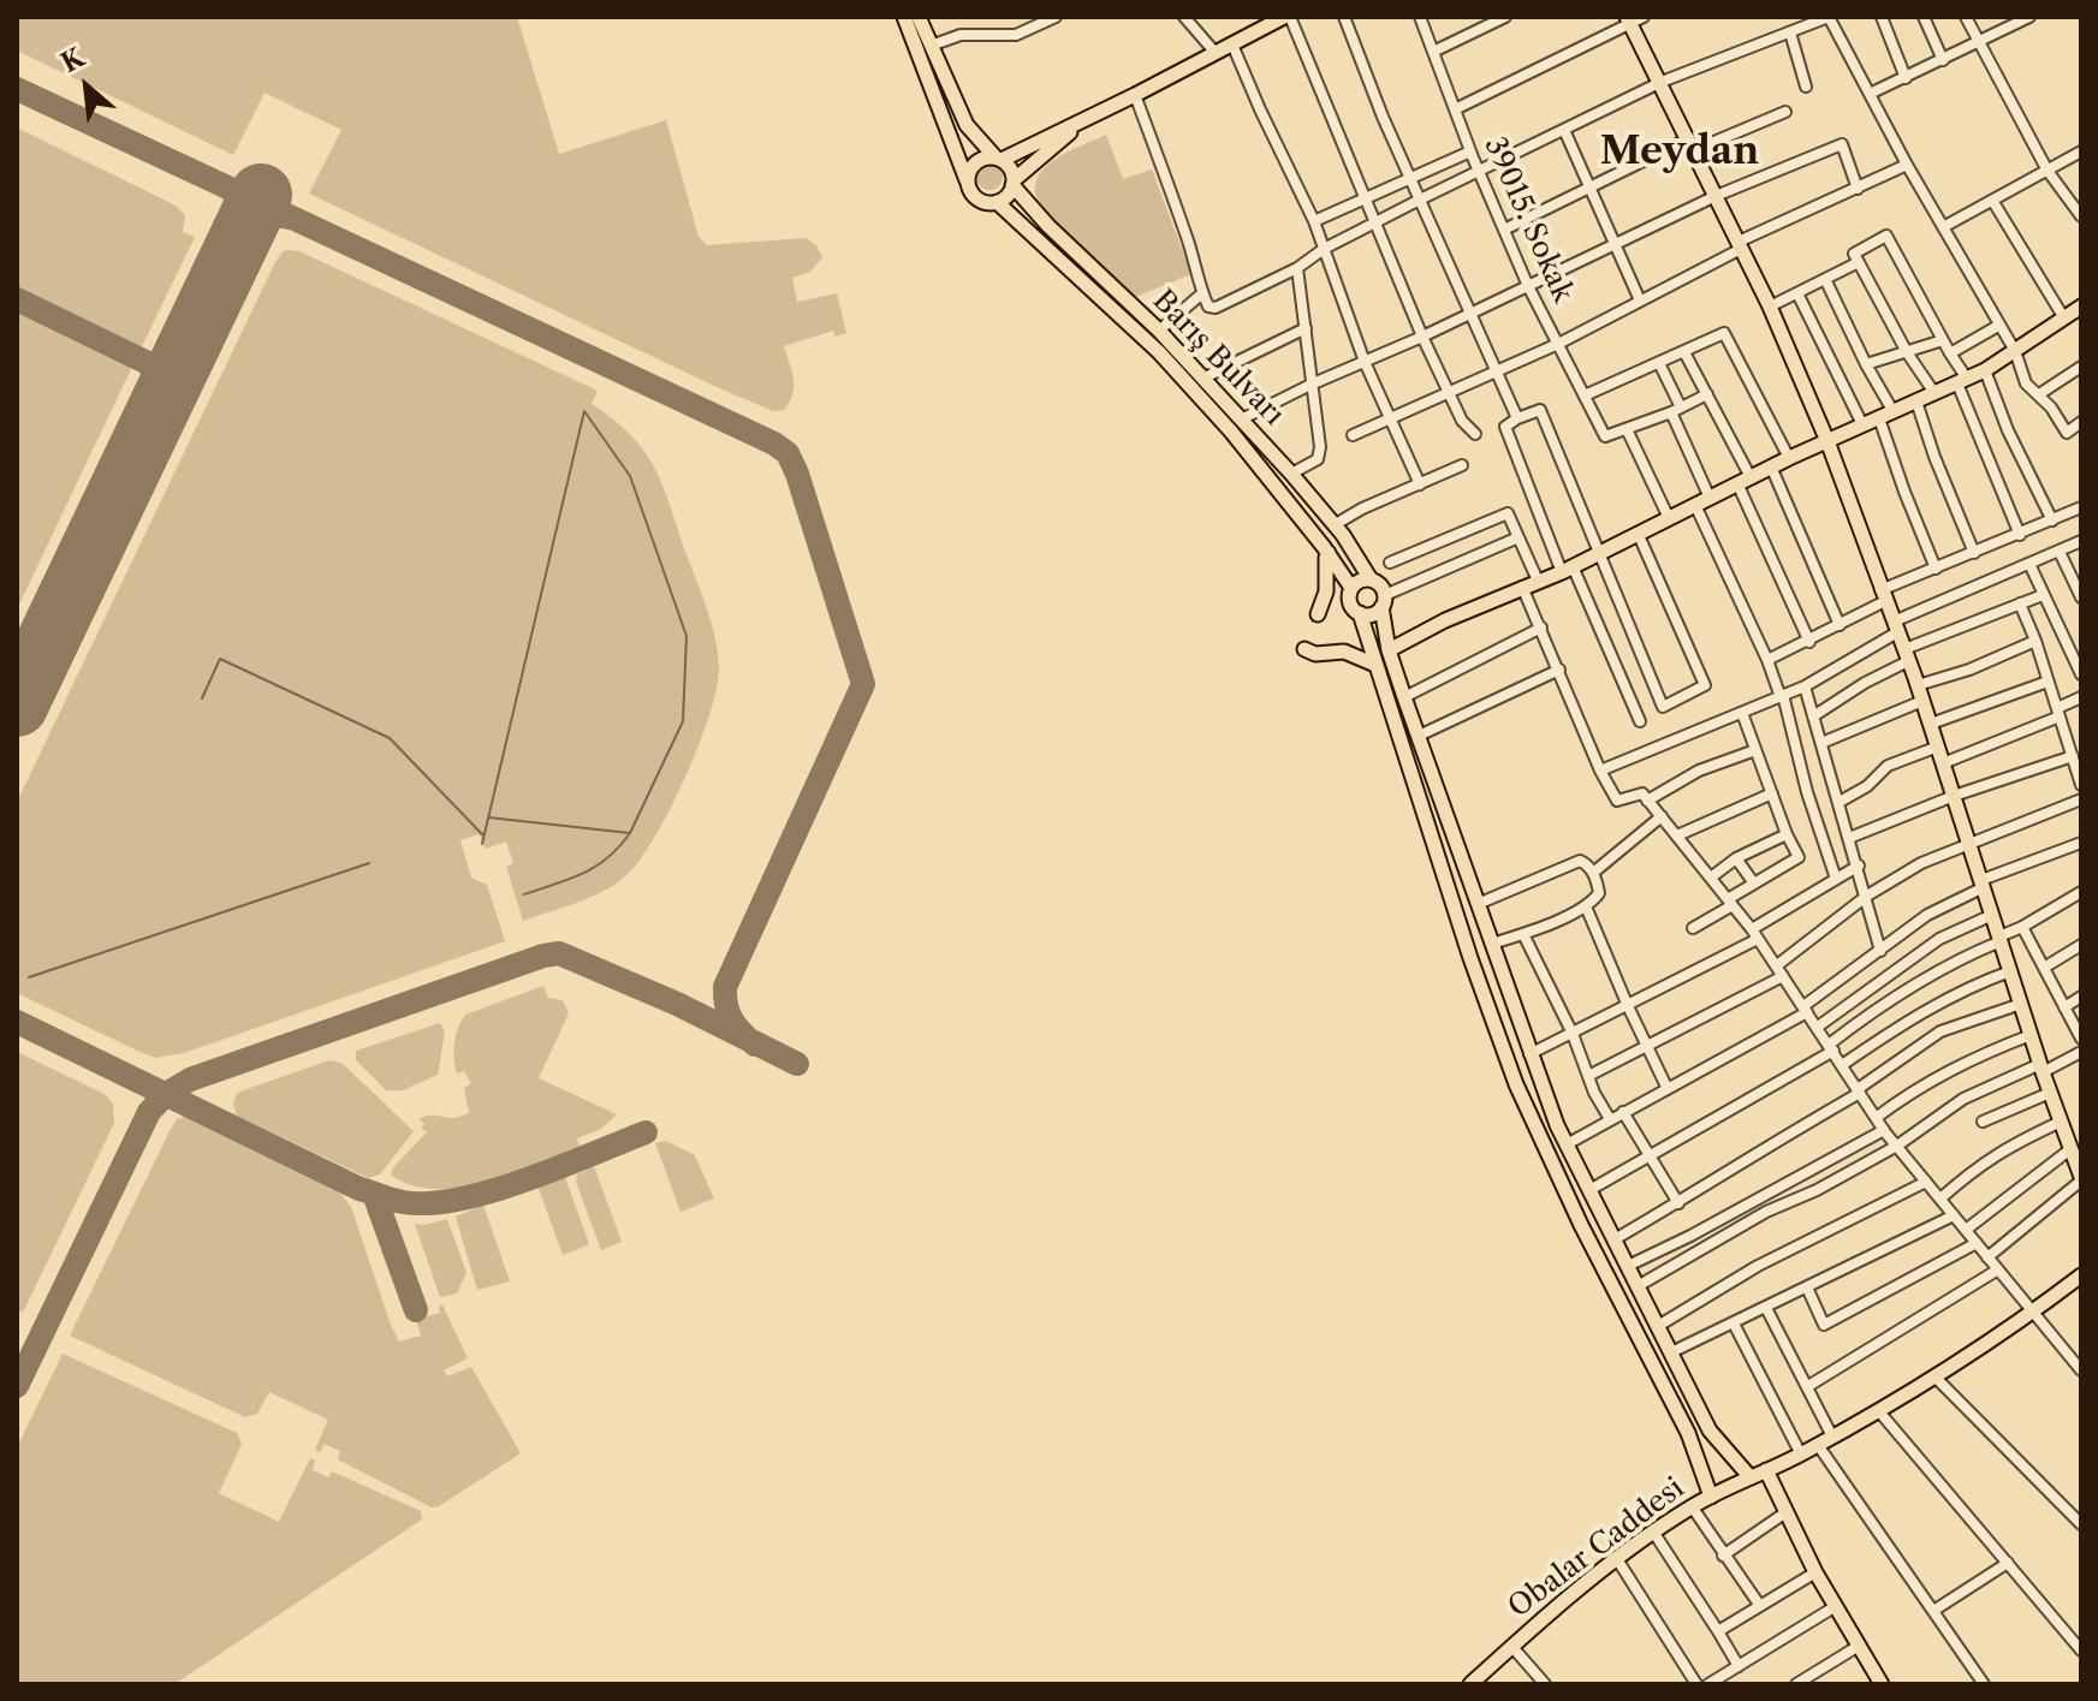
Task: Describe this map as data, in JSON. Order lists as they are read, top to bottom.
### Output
{
  "streets": {
    "main road": ["Barış Bulvarı", "Obalar Caddesi"],
    "street": ["39015. Sokak"]
  },
  "districts": ["Meydan"],
  "north": "top left"
}
